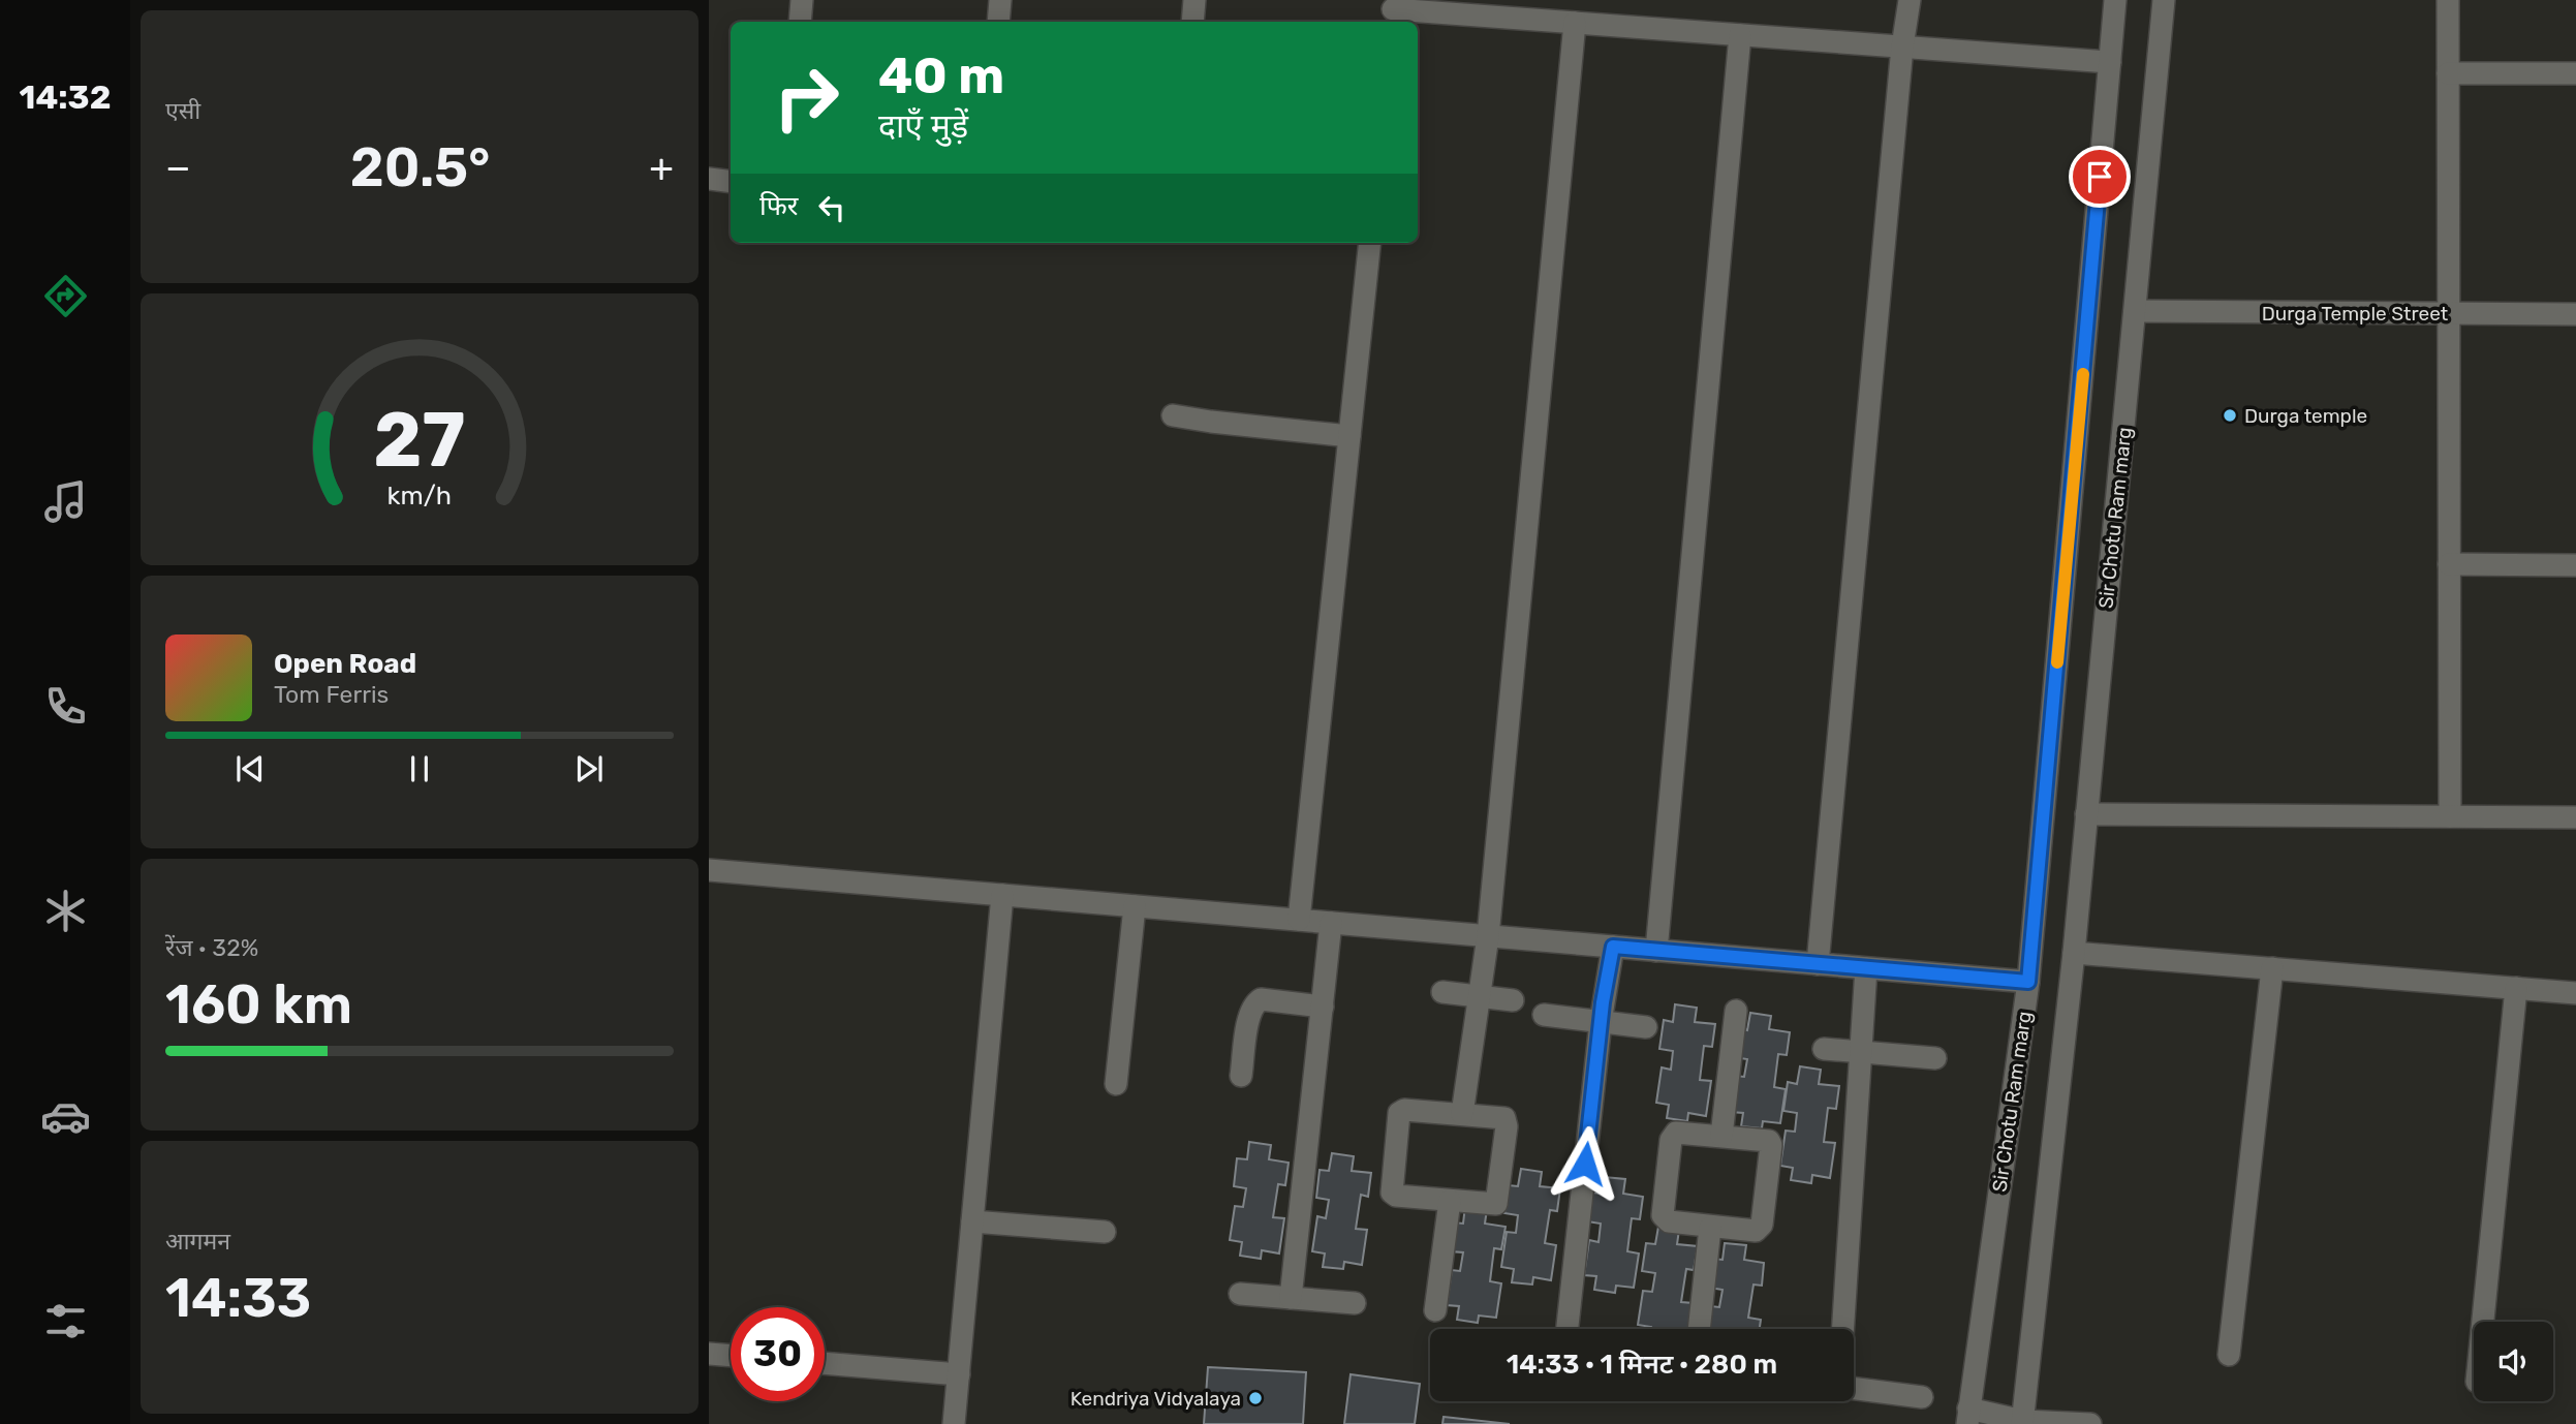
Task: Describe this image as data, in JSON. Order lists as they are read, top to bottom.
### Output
{
  "streets": {
    "street": ["Durga Temple Street", "Sir Chotu Ram marg"]
  },
  "crossings": [
    ["Durga Temple Street", "Sir Chotu Ram marg"]
  ],
  "places": ["Durga temple", "Kendriya Vidyalaya"],
  "page": {
    "tabs": "14:32",
    "tile": [
      "एसी",
      ["रेंज · 32%", "160 km"],
      ["आगमन", "14:33"]
    ],
    "turn": ["40 m", "दाएँ मुड़ें"],
    "heat": ["−", "20.5°", "+"],
    "then": "फिर",
    "song": ["Open Road", "Tom Ferris"],
    "limit": "30",
    "trip": "14:33 · 1 मिनट · 280 m",
    "gauge": ["27", "km/h"]
  }
}
